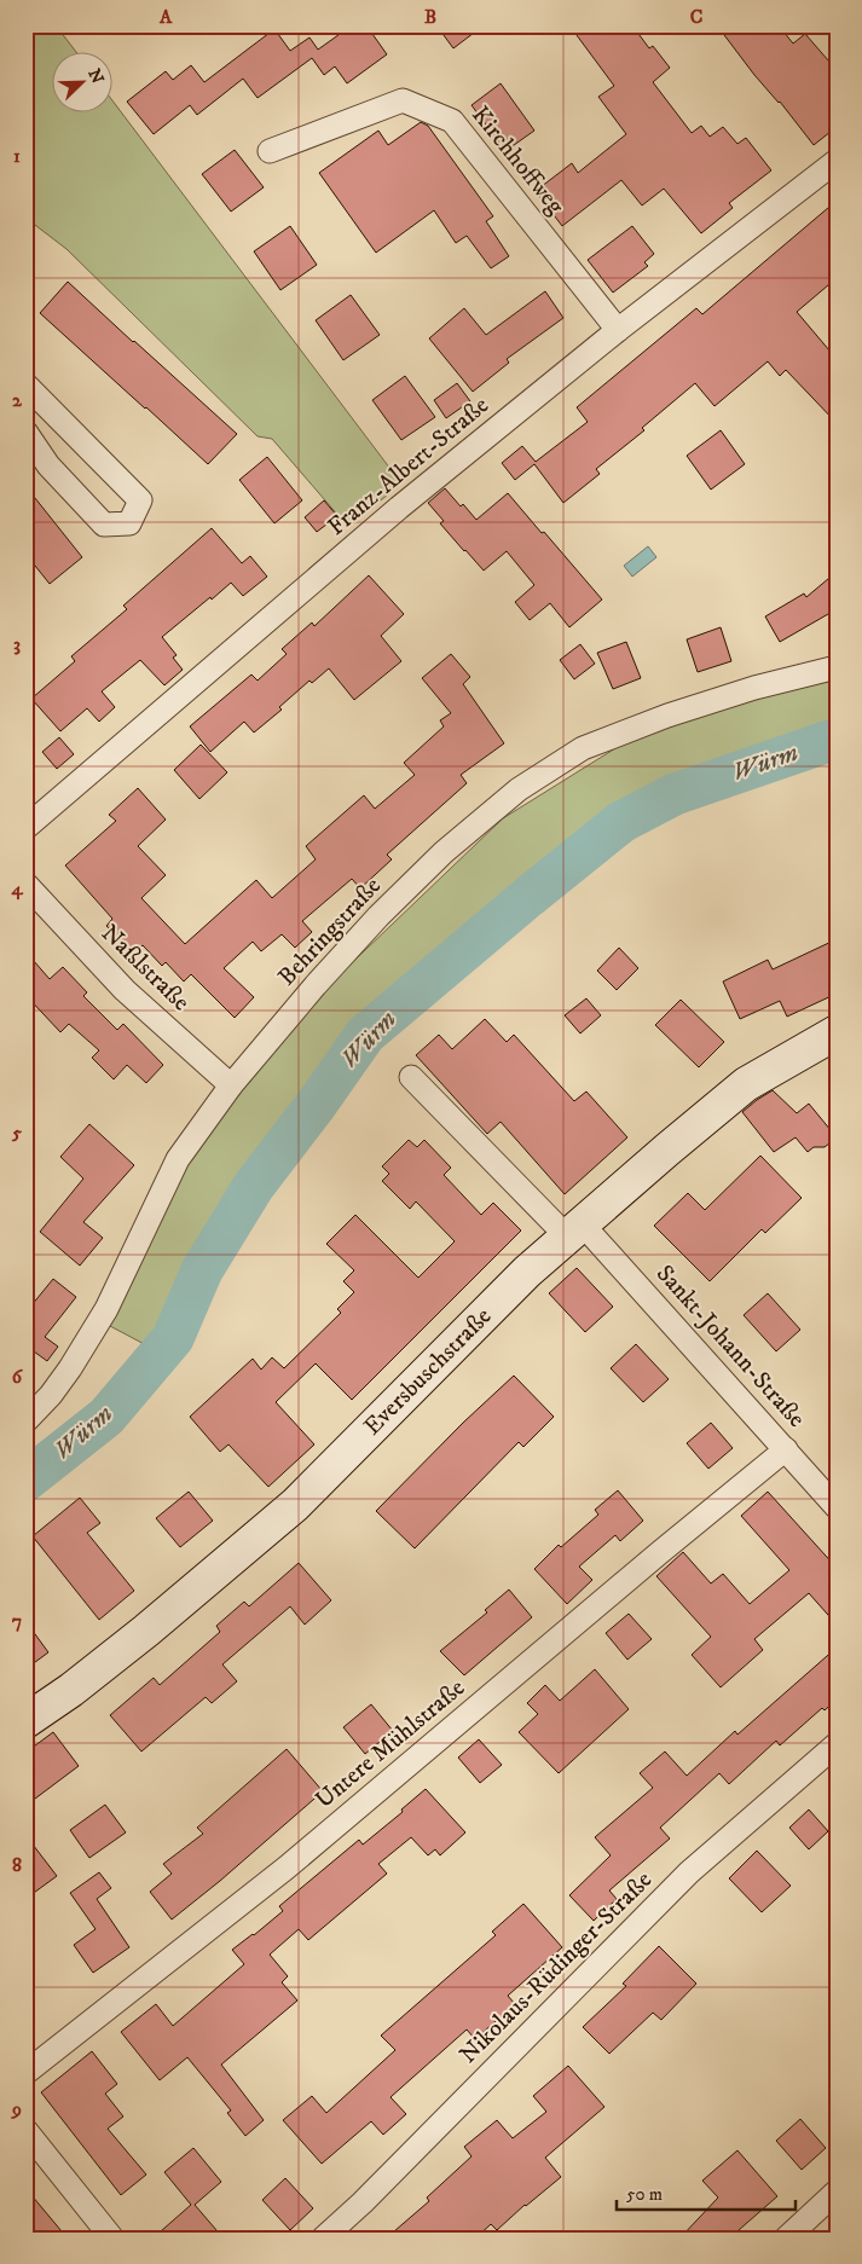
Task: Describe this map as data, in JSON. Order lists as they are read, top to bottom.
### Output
{
  "streets": {
    "main road": ["Eversbuschstraße"],
    "street": [
      "Kirchhoffweg",
      "Franz-Albert-Straße",
      "Behringstraße",
      "Naßlstraße",
      "Sankt-Johann-Straße",
      "Untere Mühlstraße",
      "Nikolaus-Rüdinger-Straße"
    ]
  },
  "crossings": [
    ["Kirchhoffweg", "Franz-Albert-Straße"],
    ["Behringstraße", "Naßlstraße"],
    ["Sankt-Johann-Straße", "Eversbuschstraße"],
    ["Sankt-Johann-Straße", "Untere Mühlstraße"]
  ],
  "water": ["Würm"],
  "scale_bar": "50 m",
  "north": "top right",
  "grid": {
    "columns": ["A", "B", "C"],
    "rows": [
      "1",
      "2",
      "3",
      "4",
      "5",
      "6",
      "7",
      "8",
      "9"
    ]
  }
}
